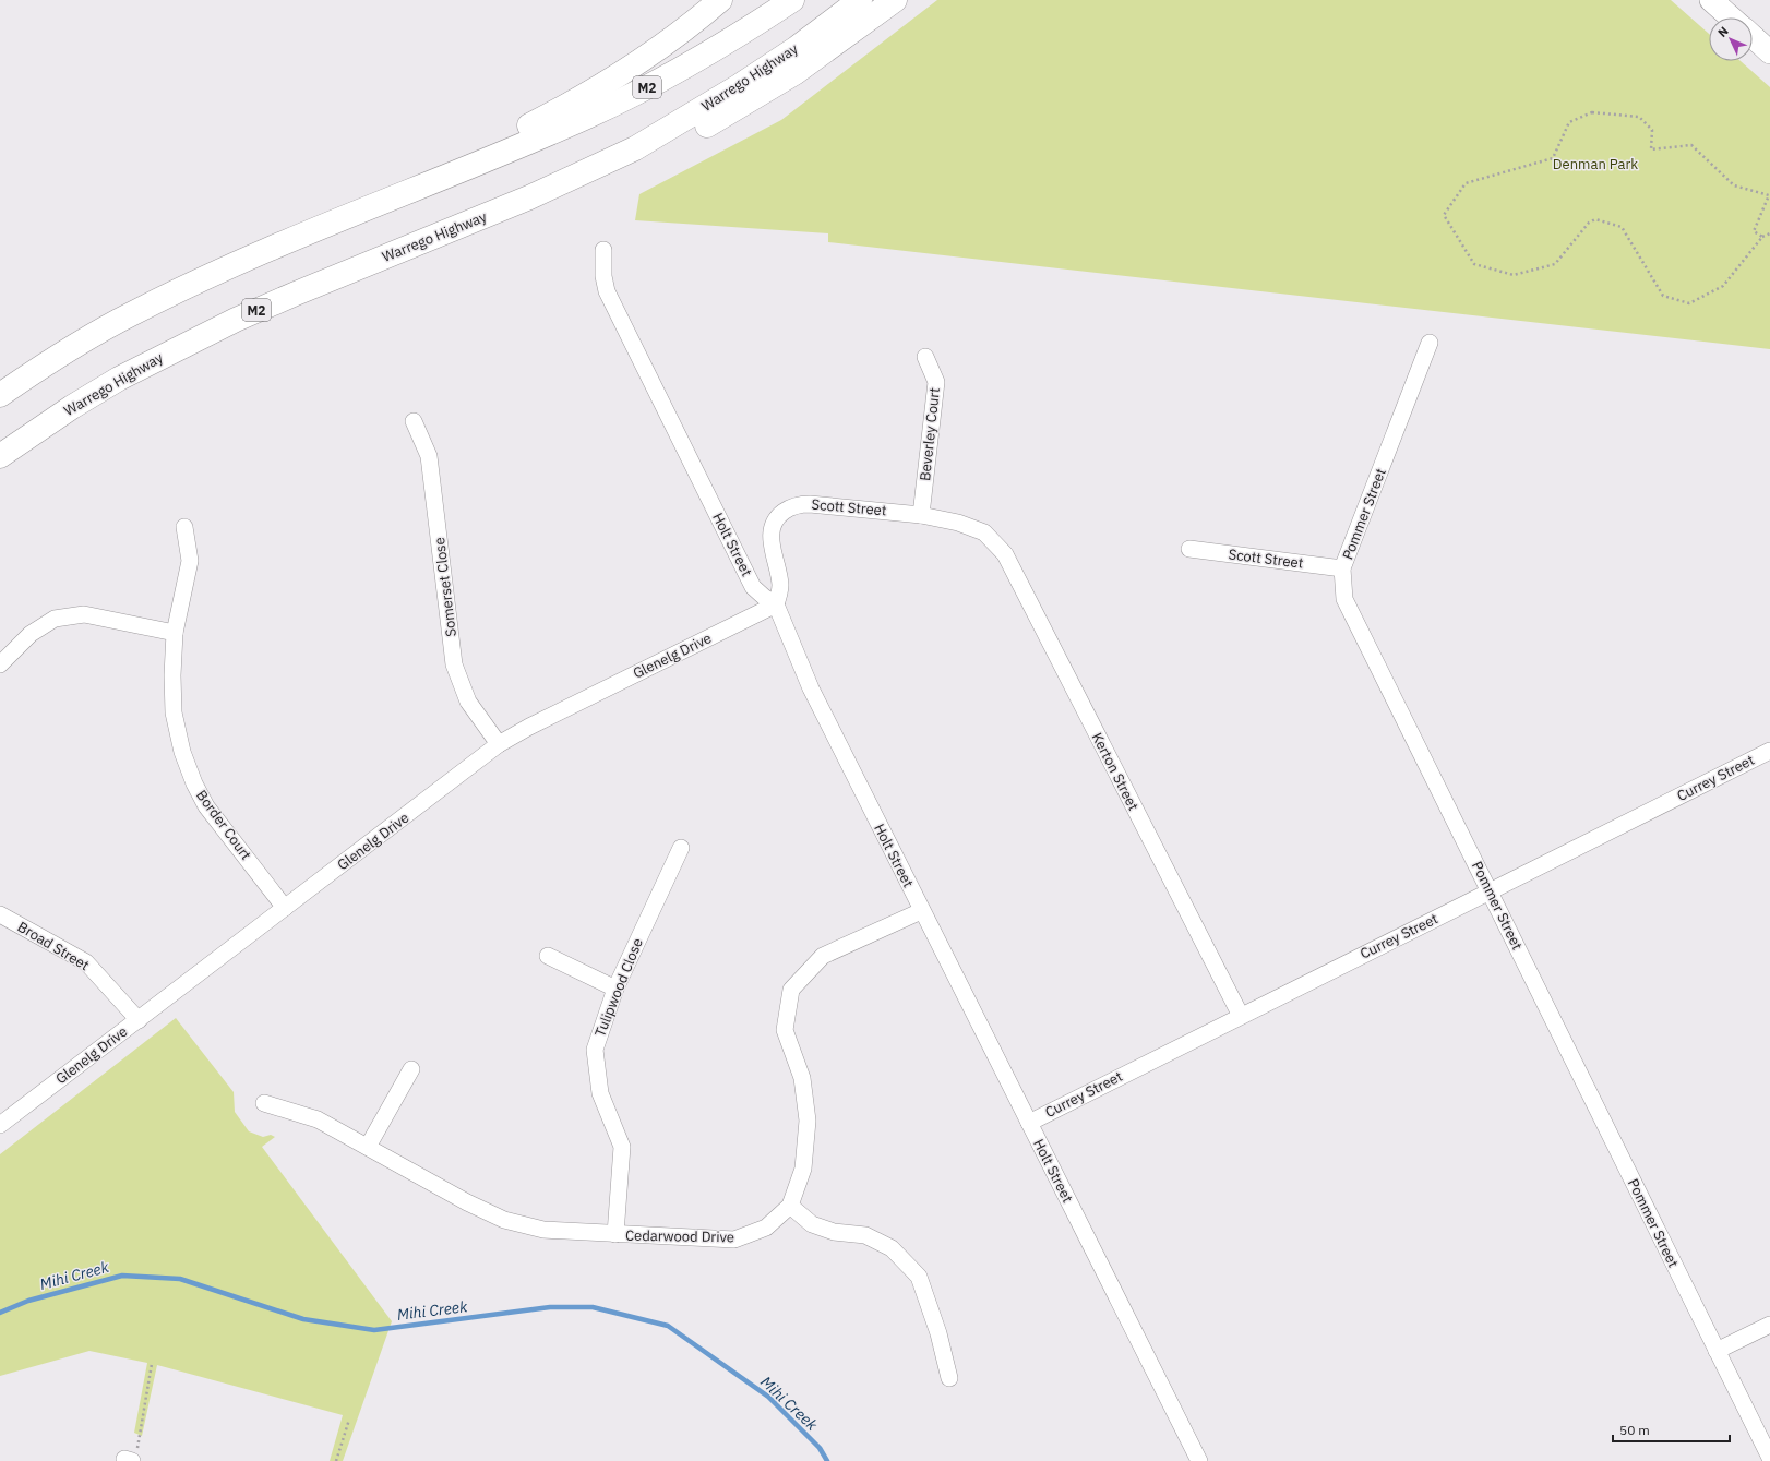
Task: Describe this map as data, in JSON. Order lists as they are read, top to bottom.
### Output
{
  "streets": {
    "highway": ["Warrego Highway", "M2"],
    "street": [
      "Beverley Court",
      "Scott Street",
      "Pommer Street",
      "Holt Street",
      "Somerset Close",
      "Glenelg Drive",
      "Kerton Street",
      "Currey Street",
      "Border Court",
      "Broad Street",
      "Tulipwood Close",
      "Cedarwood Drive"
    ]
  },
  "crossings": [
    ["Beverley Court", "Scott Street"],
    ["Scott Street", "Pommer Street"],
    ["Scott Street", "Holt Street"],
    ["Scott Street", "Glenelg Drive"],
    ["Scott Street", "Kerton Street"],
    ["Pommer Street", "Currey Street"],
    ["Holt Street", "Glenelg Drive"],
    ["Holt Street", "Currey Street"],
    ["Holt Street", "Cedarwood Drive"],
    ["Somerset Close", "Glenelg Drive"],
    ["Glenelg Drive", "Border Court"],
    ["Glenelg Drive", "Broad Street"],
    ["Kerton Street", "Currey Street"],
    ["Tulipwood Close", "Cedarwood Drive"]
  ],
  "water": ["Mihi Creek"],
  "parks": ["Denman Park"],
  "scale_bar": "50 m",
  "north": "top left"
}
